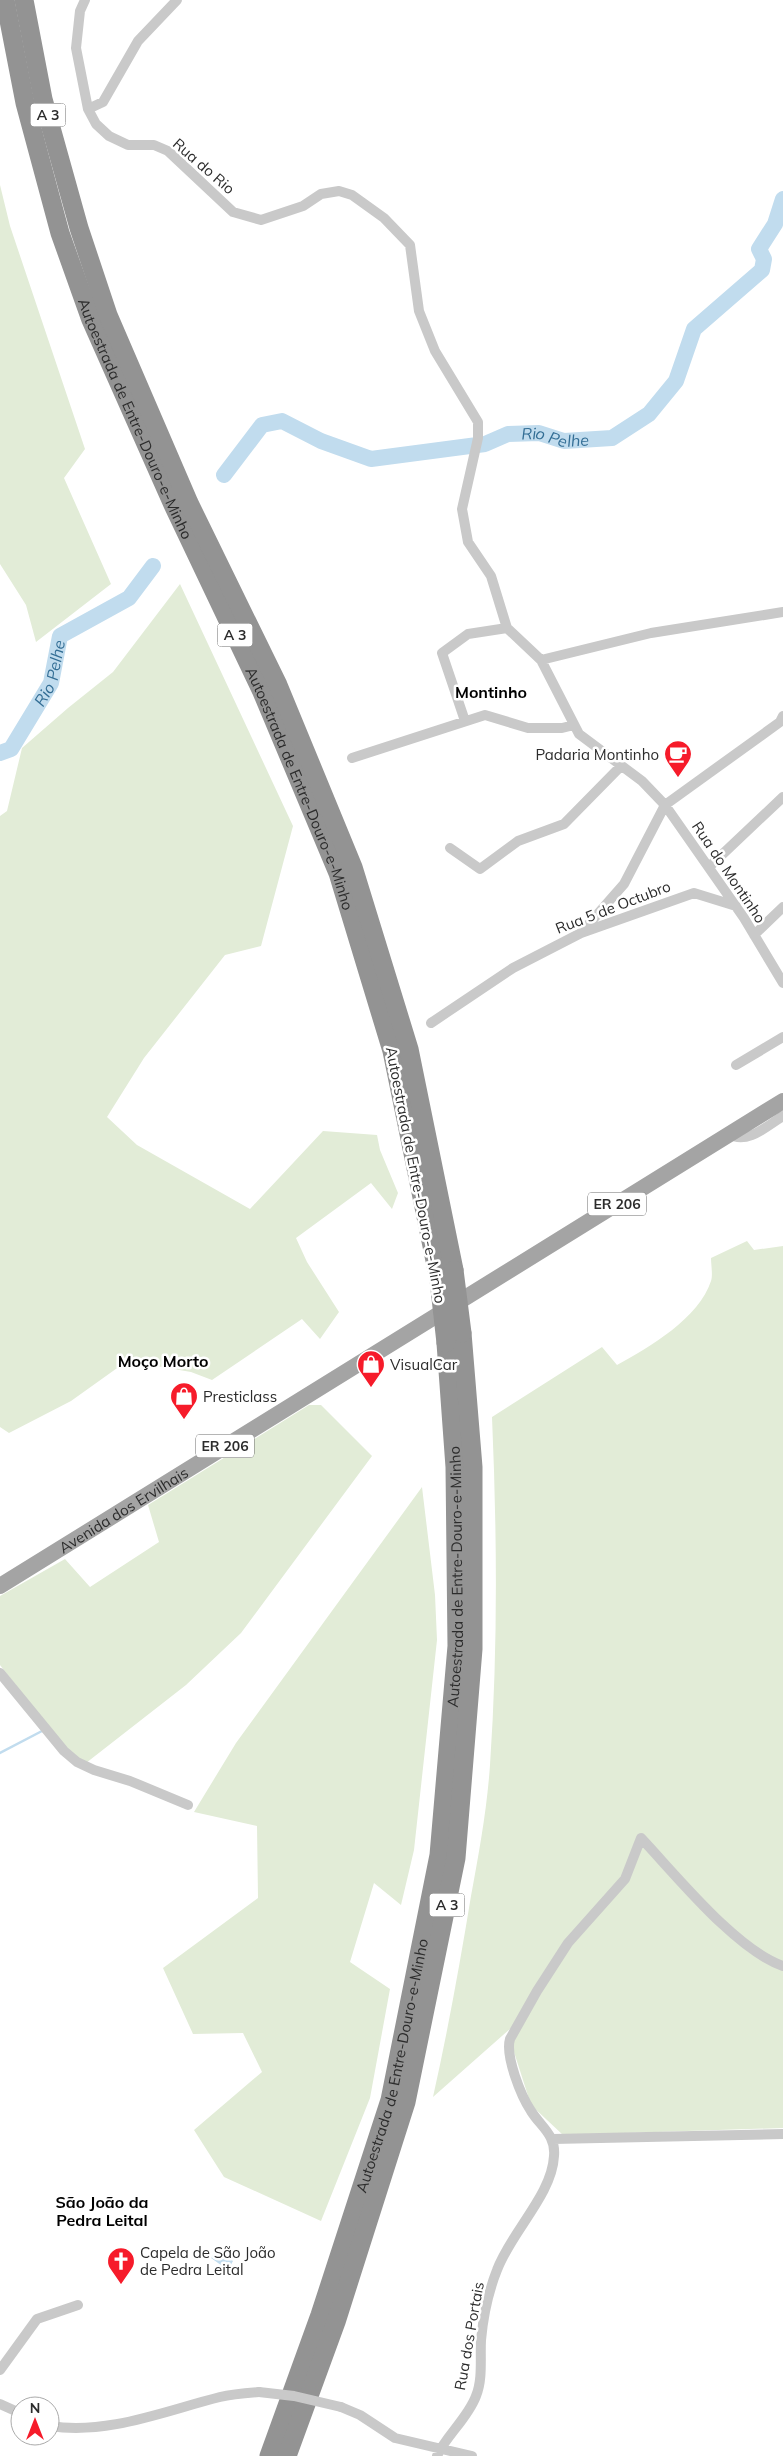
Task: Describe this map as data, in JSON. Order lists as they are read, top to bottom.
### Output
{
  "streets": {
    "highway": ["A 3", "Autoestrada de Entre-Douro-e-Minho"],
    "main road": ["ER 206", "Avenida dos Ervilhais"],
    "street": [
      "Rua do Rio",
      "Rua do Montinho",
      "Rua 5 de Octubro",
      "Rua dos Portais"
    ]
  },
  "crossings": [
    ["Rua do Rio", "Rua do Montinho"],
    ["Rua do Montinho", "Rua 5 de Octubro"],
    ["ER 206", "Avenida dos Ervilhais"]
  ],
  "districts": ["Montinho", "Moço Morto", "São João da Pedra Leital"],
  "water": ["Rio Pelhe"],
  "places": {
    "cafe": ["Padaria Montinho"],
    "shop": ["VisualCar", "Presticlass"],
    "church": ["Capela de São João de Pedra Leital"]
  },
  "north": "top"
}
